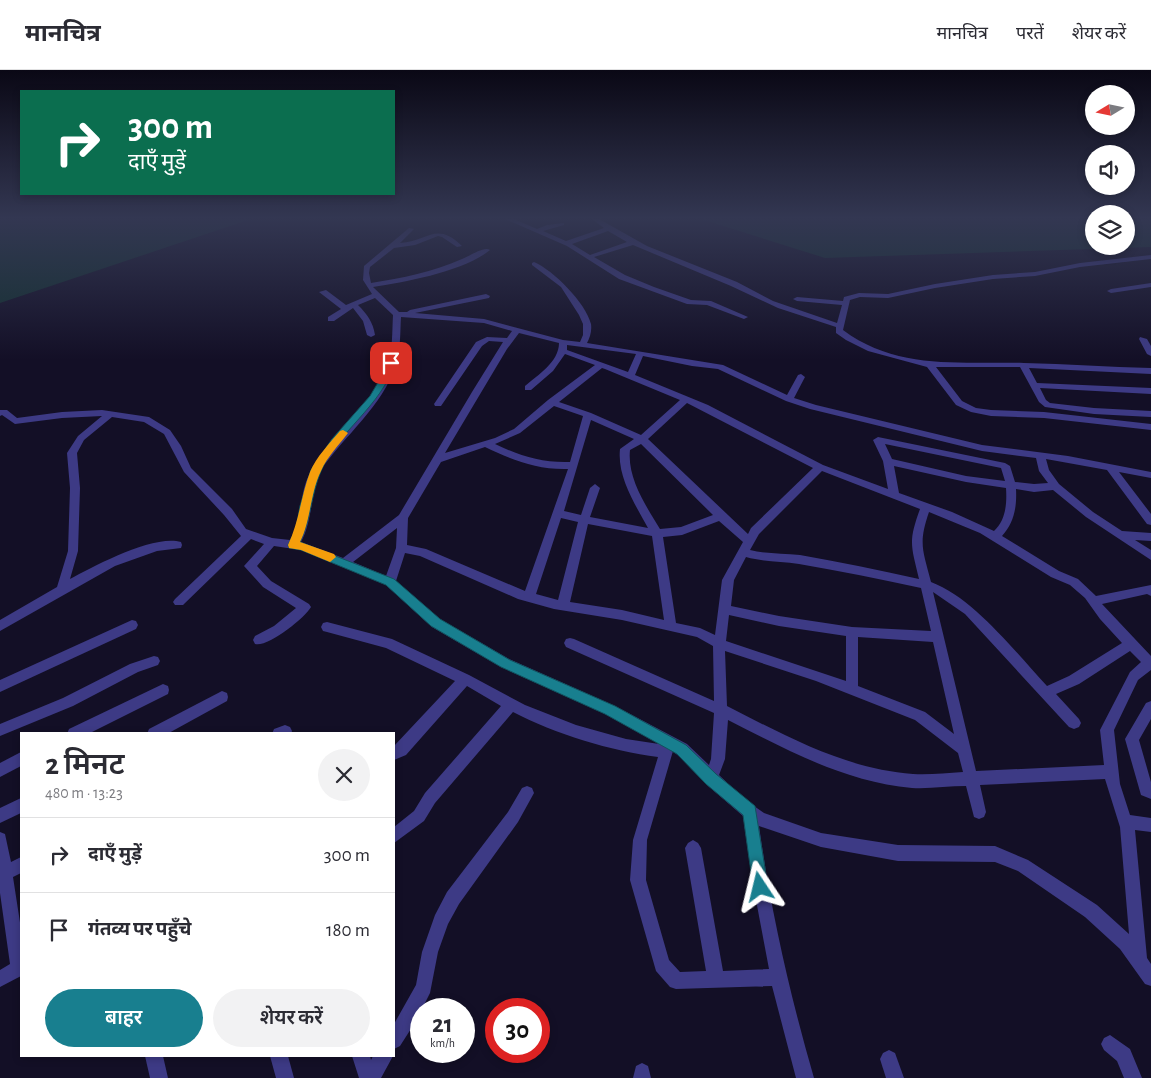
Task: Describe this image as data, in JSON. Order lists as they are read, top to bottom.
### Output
{
  "north": "left",
  "page": {
    "header": "मानचित्र",
    "nav": ["मानचित्र", "परतें", "शेयर करें"],
    "turn": ["300 m", "दाएँ मुड़ें"],
    "heading": ["2 मिनट", "480 m · 13:23"],
    "list": [
      {
        "name": "दाएँ मुड़ें",
        "value": "300 m"
      },
      {
        "name": "गंतव्य पर पहुँचे",
        "value": "180 m"
      }
    ],
    "buttons": ["बाहर", "शेयर करें"],
    "speed": "21 km/h",
    "limit": "30"
  }
}
